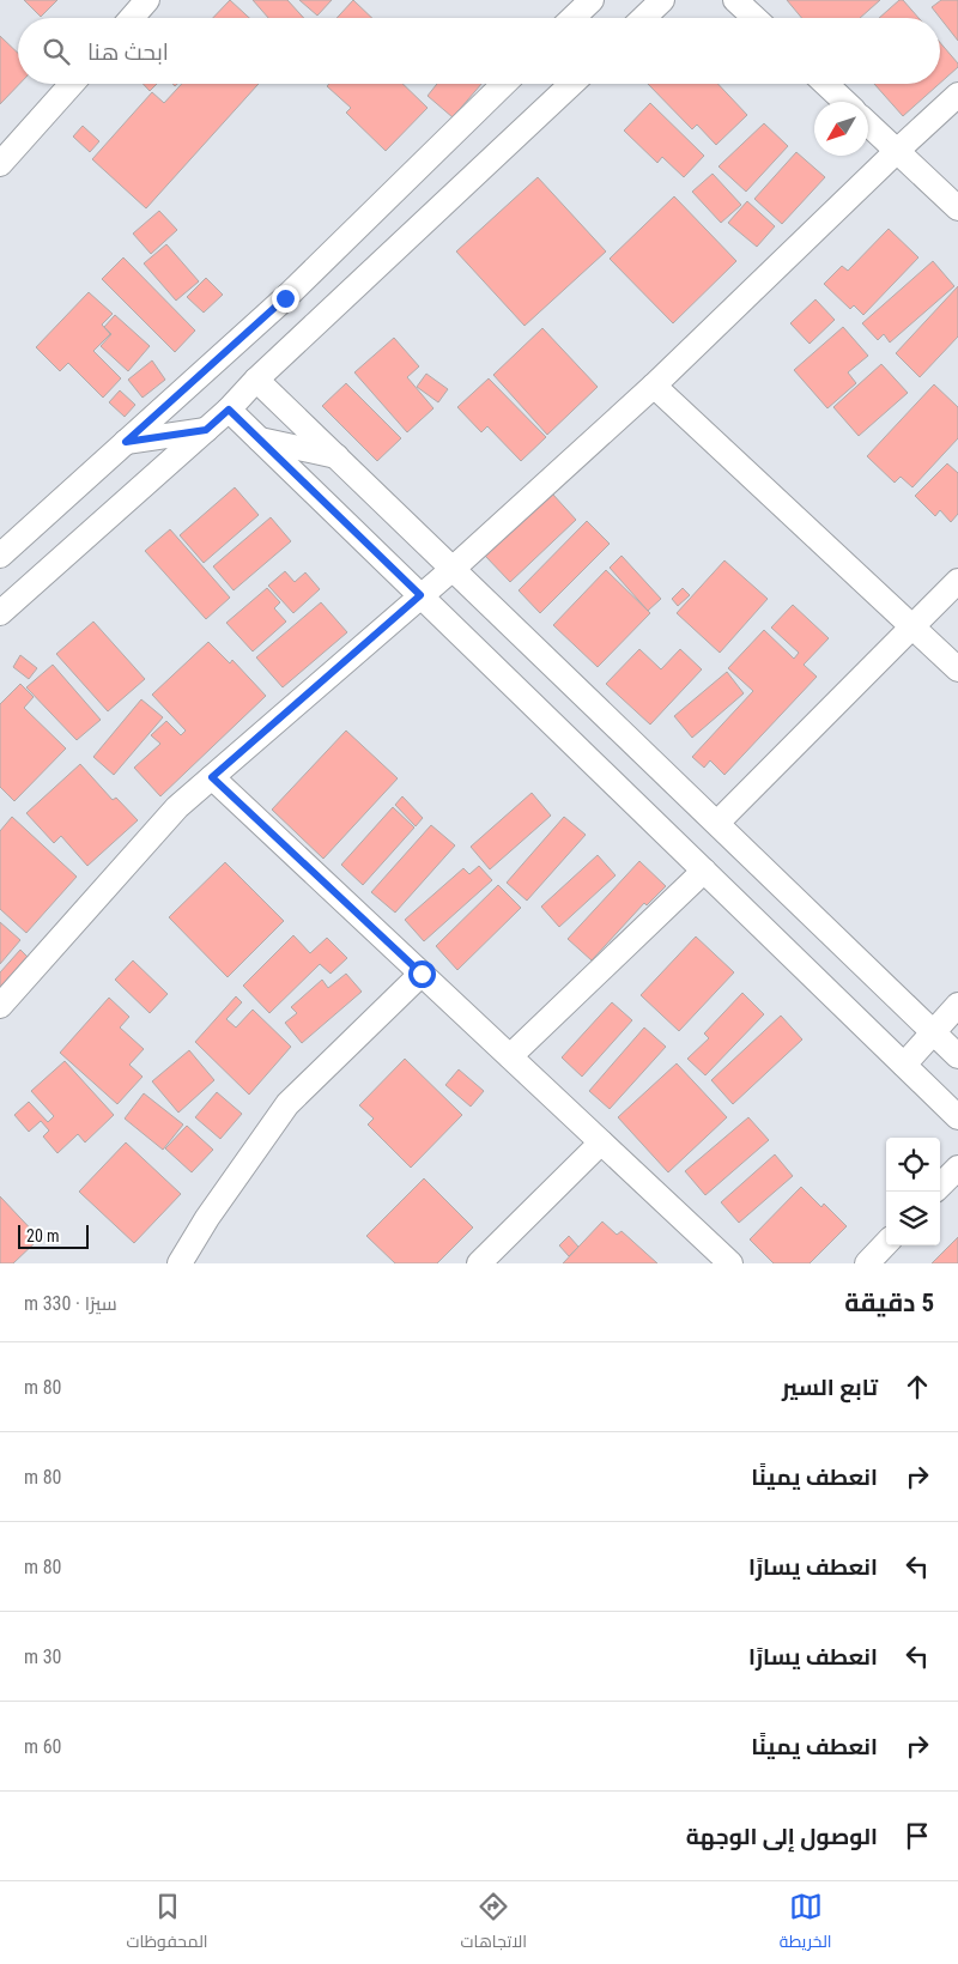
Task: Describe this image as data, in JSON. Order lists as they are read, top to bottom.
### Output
{
  "scale_bar": "20 m",
  "north": "bottom left",
  "page": {
    "search": "ابحث هنا",
    "scale": "20 m",
    "heading": ["5 دقيقة", "سيرًا · 330 m"],
    "list": [
      ["تابع السير", "80 m"],
      ["انعطف يمينًا", "80 m"],
      ["انعطف يسارًا", "80 m"],
      ["انعطف يسارًا", "30 m"],
      ["انعطف يمينًا", "60 m"],
      "الوصول إلى الوجهة"
    ],
    "nav": ["الخريطة", "الاتجاهات", "المحفوظات"]
  }
}
